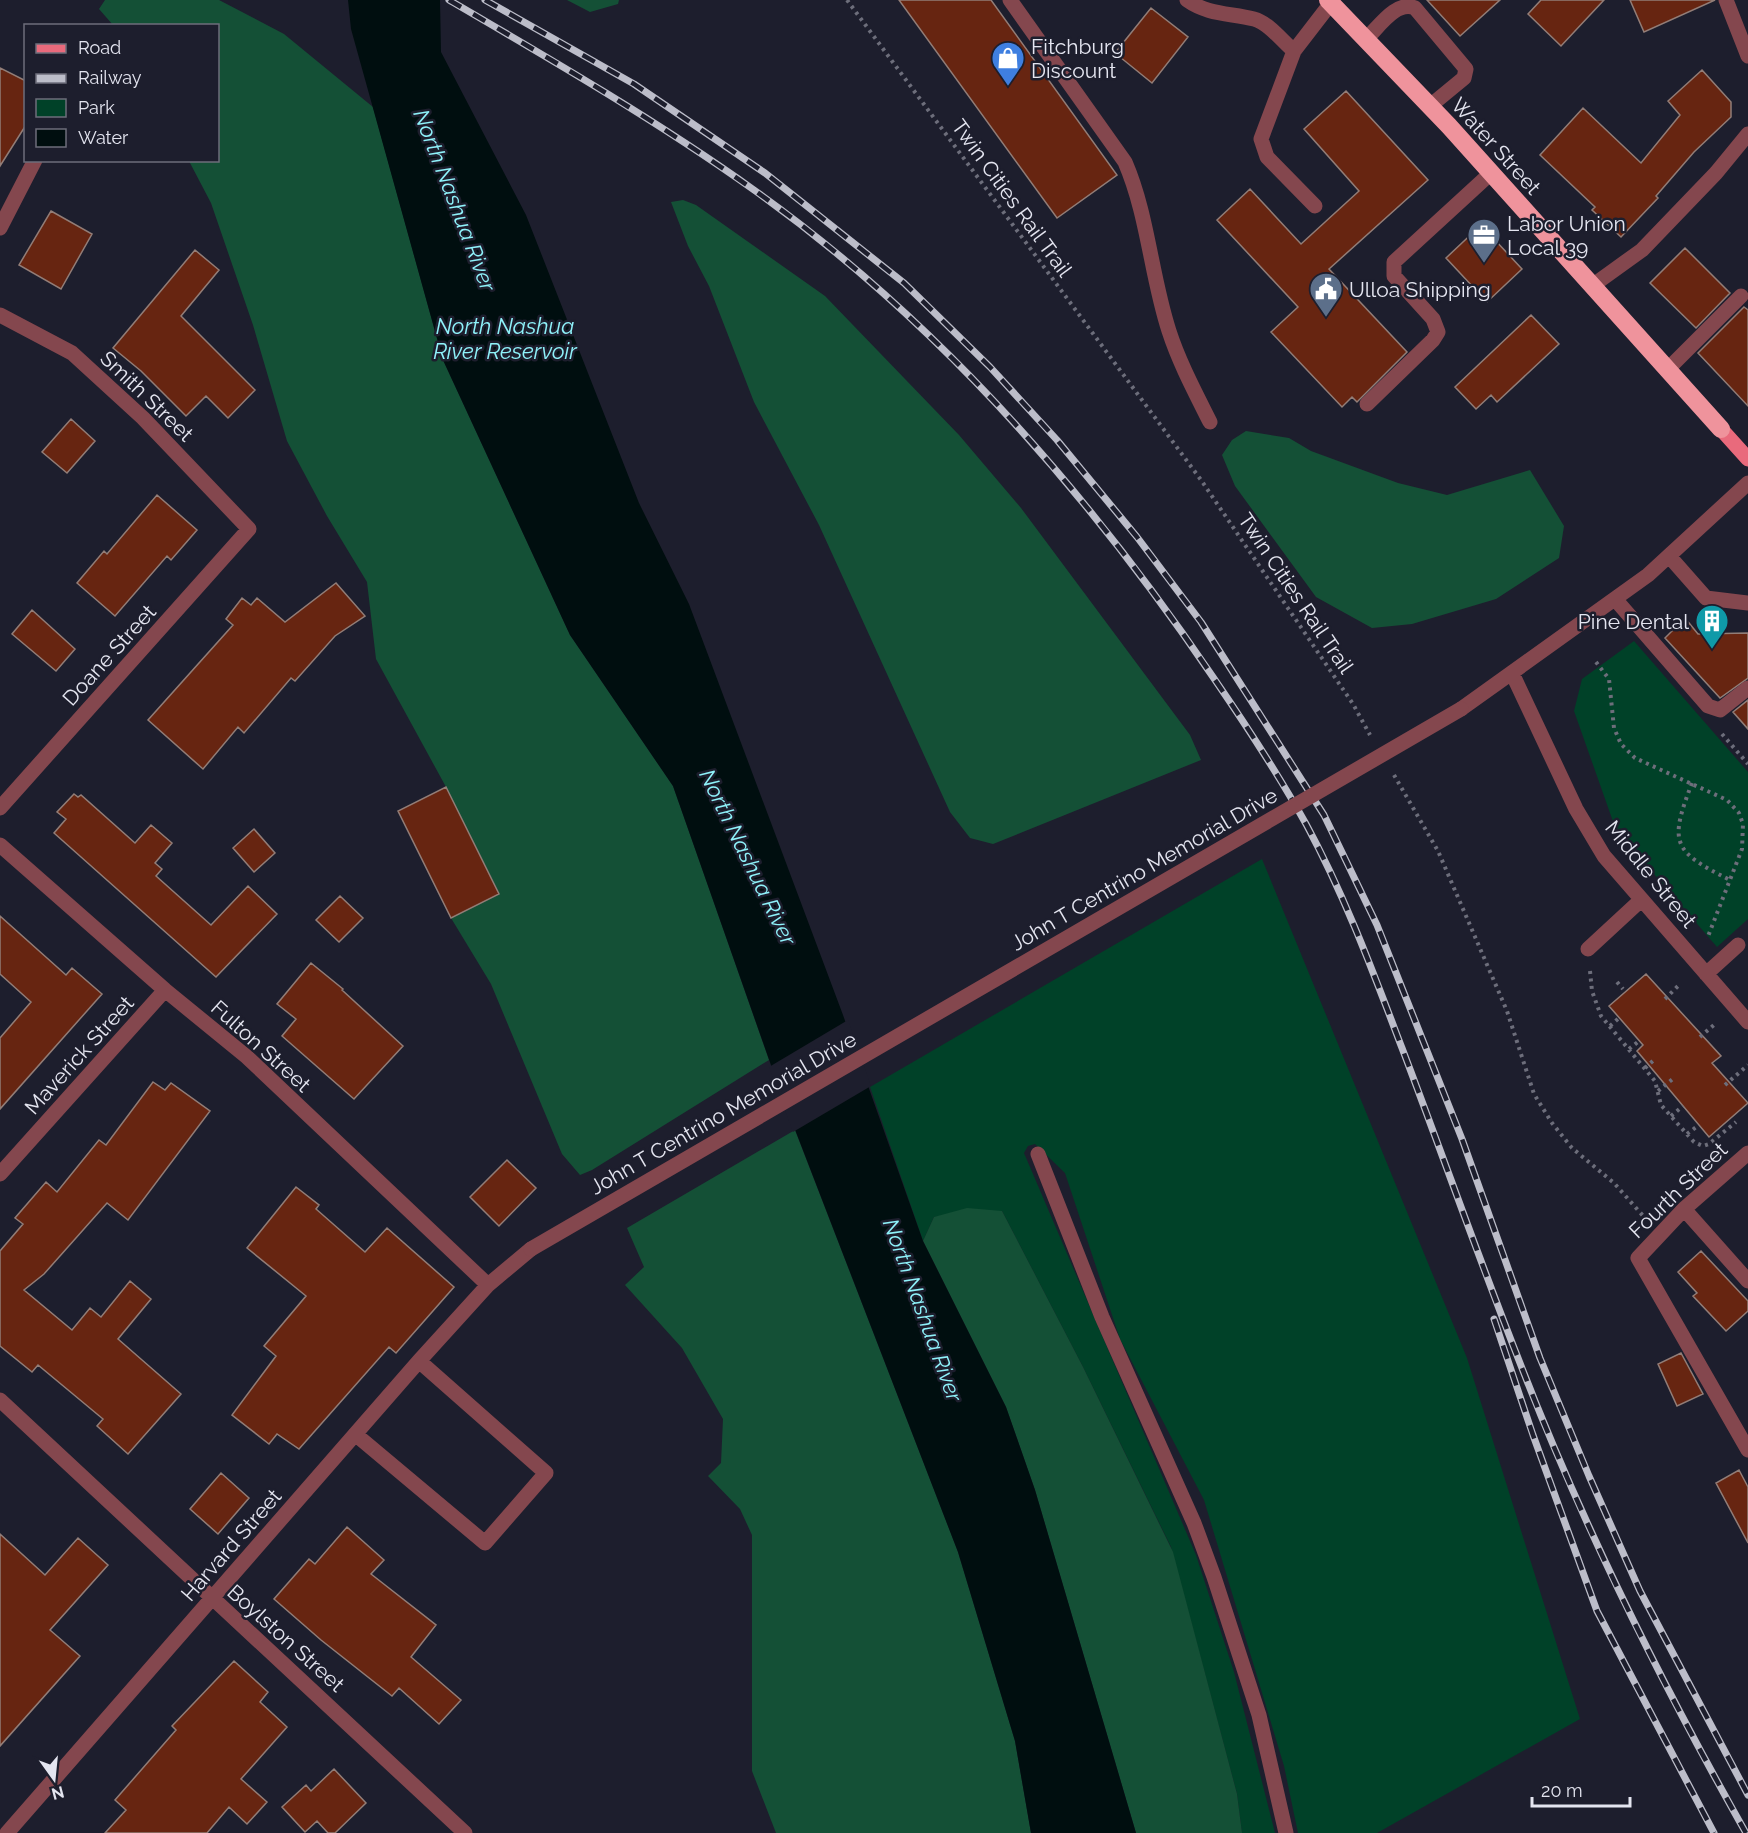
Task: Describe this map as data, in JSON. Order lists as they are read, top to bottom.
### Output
{
  "streets": {
    "highway": ["Water Street"],
    "street": [
      "Smith Street",
      "Doane Street",
      "John T Centrino Memorial Drive",
      "Middle Street",
      "Fulton Street",
      "Maverick Street",
      "Fourth Street",
      "Harvard Street",
      "Boylston Street"
    ],
    "path": ["Twin Cities Rail Trail"]
  },
  "crossings": [
    ["Smith Street", "Doane Street"],
    ["John T Centrino Memorial Drive", "Middle Street"],
    ["John T Centrino Memorial Drive", "Fulton Street"],
    ["John T Centrino Memorial Drive", "Harvard Street"],
    ["Fulton Street", "Maverick Street"],
    ["Fulton Street", "Harvard Street"],
    ["Harvard Street", "Boylston Street"]
  ],
  "water": ["North Nashua River", "North Nashua River Reservoir"],
  "places": {
    "shop": ["Fitchburg Discount"],
    "office": ["Labor Union Local 39"],
    "public building": ["Ulloa Shipping"],
    "building": ["Pine Dental"]
  },
  "legend": [
    "Road",
    "Railway",
    "Park",
    "Water"
  ],
  "scale_bar": "20 m",
  "north": "bottom"
}
